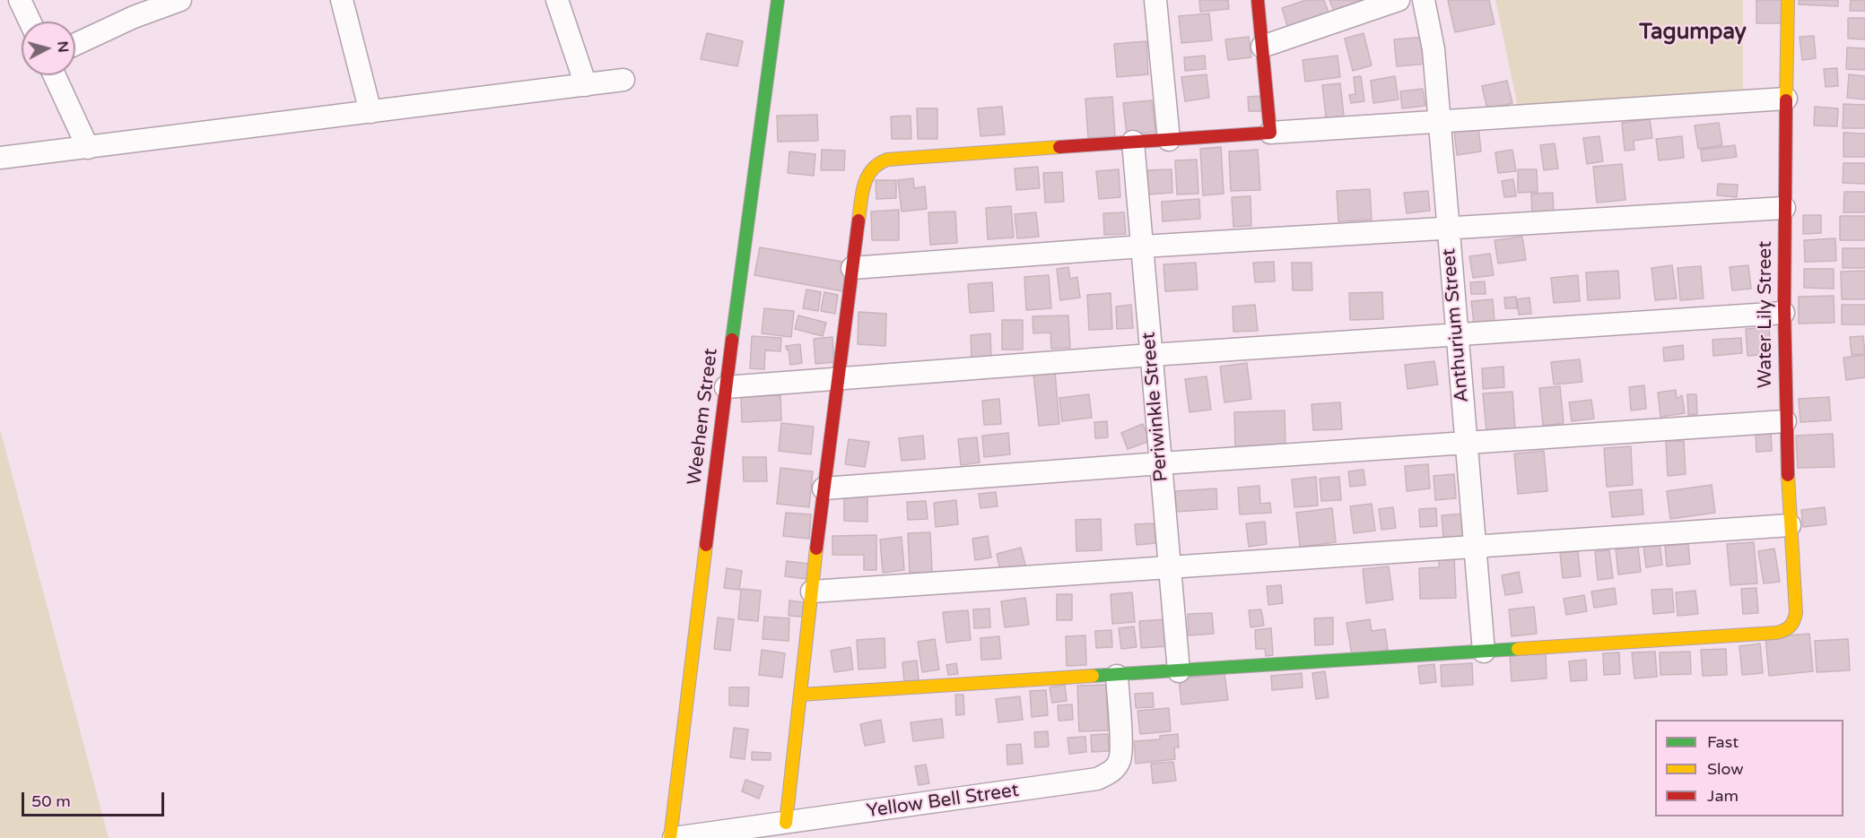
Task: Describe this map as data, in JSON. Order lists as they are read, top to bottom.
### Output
{
  "streets": {
    "street": [
      "Water Lily Street",
      "Anthurium Street",
      "Periwinkle Street",
      "Weehem Street",
      "Yellow Bell Street"
    ]
  },
  "crossings": [
    ["Water Lily Street", "Anthurium Street"],
    ["Weehem Street", "Yellow Bell Street"]
  ],
  "districts": ["Tagumpay"],
  "legend": ["Fast", "Slow", "Jam"],
  "scale_bar": "50 m",
  "north": "right"
}
